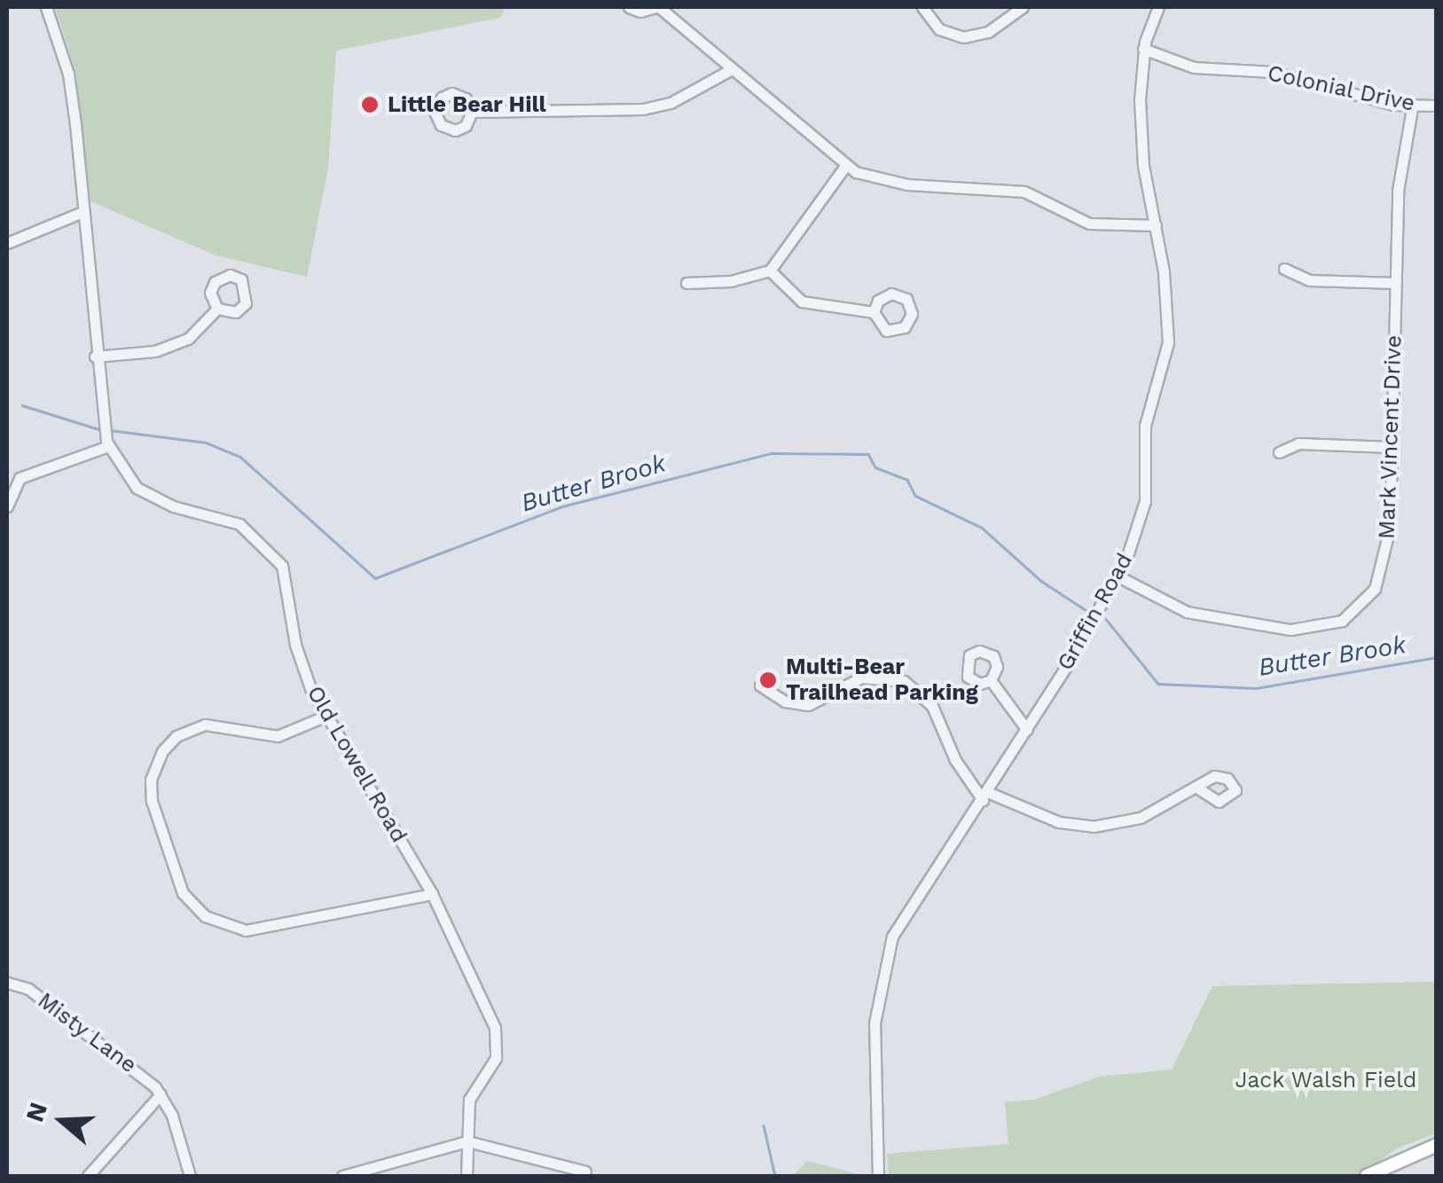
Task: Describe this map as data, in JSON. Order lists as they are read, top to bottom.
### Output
{
  "streets": {
    "street": [
      "Colonial Drive",
      "Mark Vincent Drive",
      "Griffin Road",
      "Old Lowell Road",
      "Misty Lane"
    ]
  },
  "crossings": [
    ["Colonial Drive", "Mark Vincent Drive"],
    ["Colonial Drive", "Griffin Road"],
    ["Mark Vincent Drive", "Griffin Road"]
  ],
  "water": ["Butter Brook"],
  "parks": ["Jack Walsh Field"],
  "places": ["Little Bear Hill", "Multi-Bear Trailhead Parking"],
  "north": "left"
}
